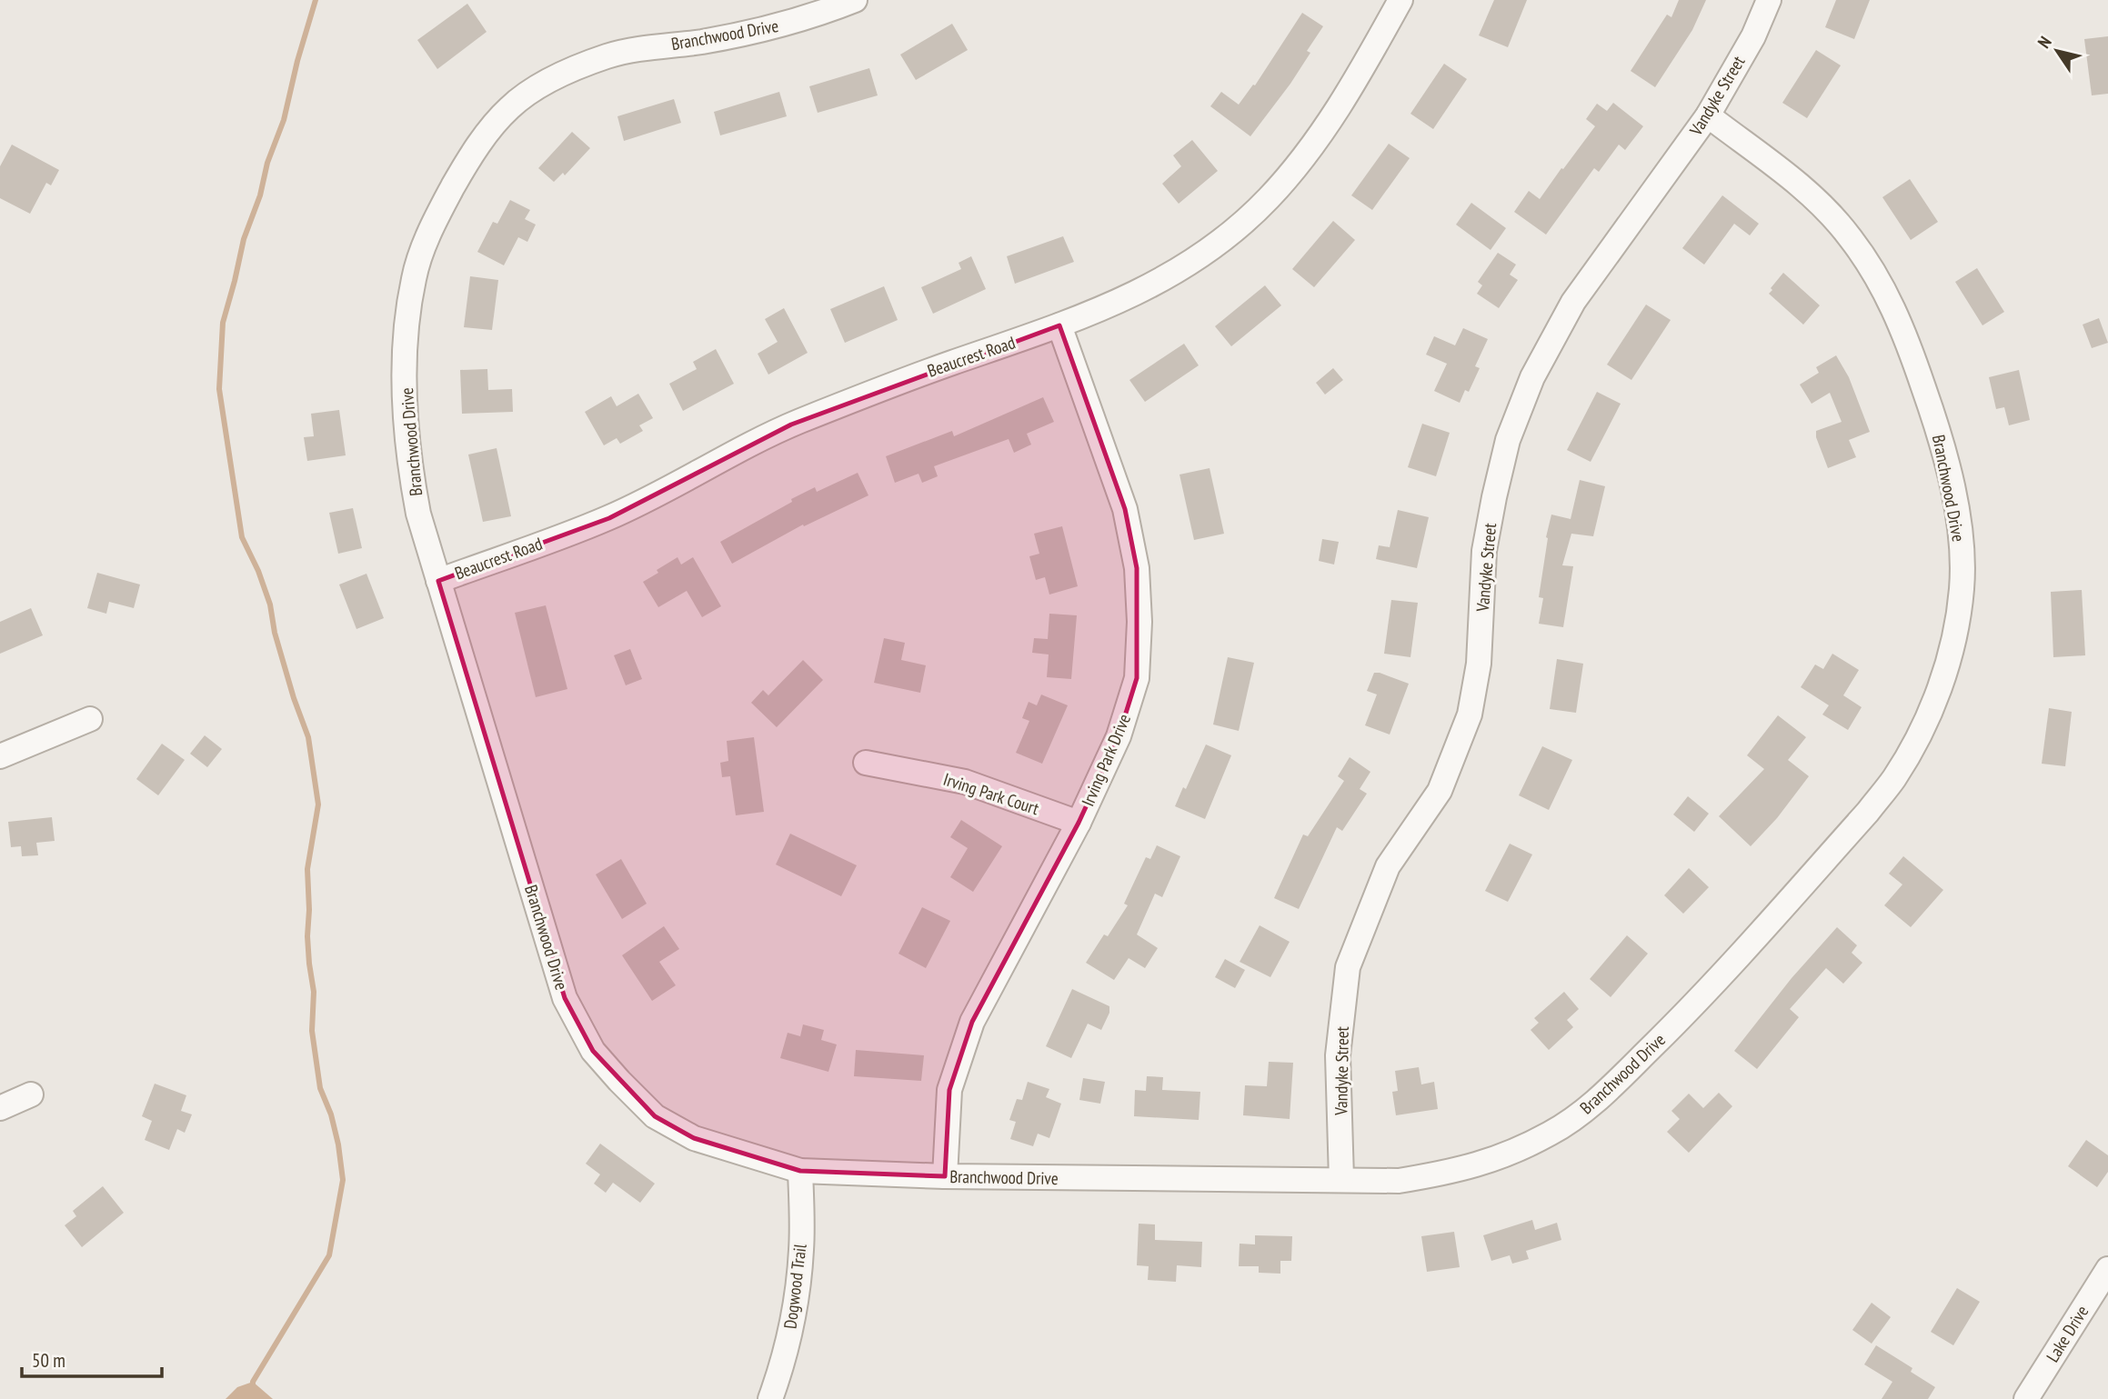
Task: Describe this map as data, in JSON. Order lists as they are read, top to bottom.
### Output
{
  "streets": {
    "street": [
      "Branchwood Drive",
      "Vandyke Street",
      "Beaucrest Road",
      "Irving Park Drive",
      "Irving Park Court",
      "Dogwood Trail",
      "Lake Drive"
    ]
  },
  "crossings": [
    ["Branchwood Drive", "Vandyke Street"],
    ["Branchwood Drive", "Beaucrest Road"],
    ["Branchwood Drive", "Irving Park Drive"],
    ["Branchwood Drive", "Dogwood Trail"],
    ["Beaucrest Road", "Irving Park Drive"],
    ["Irving Park Drive", "Irving Park Court"]
  ],
  "scale_bar": "50 m",
  "north": "top left"
}
